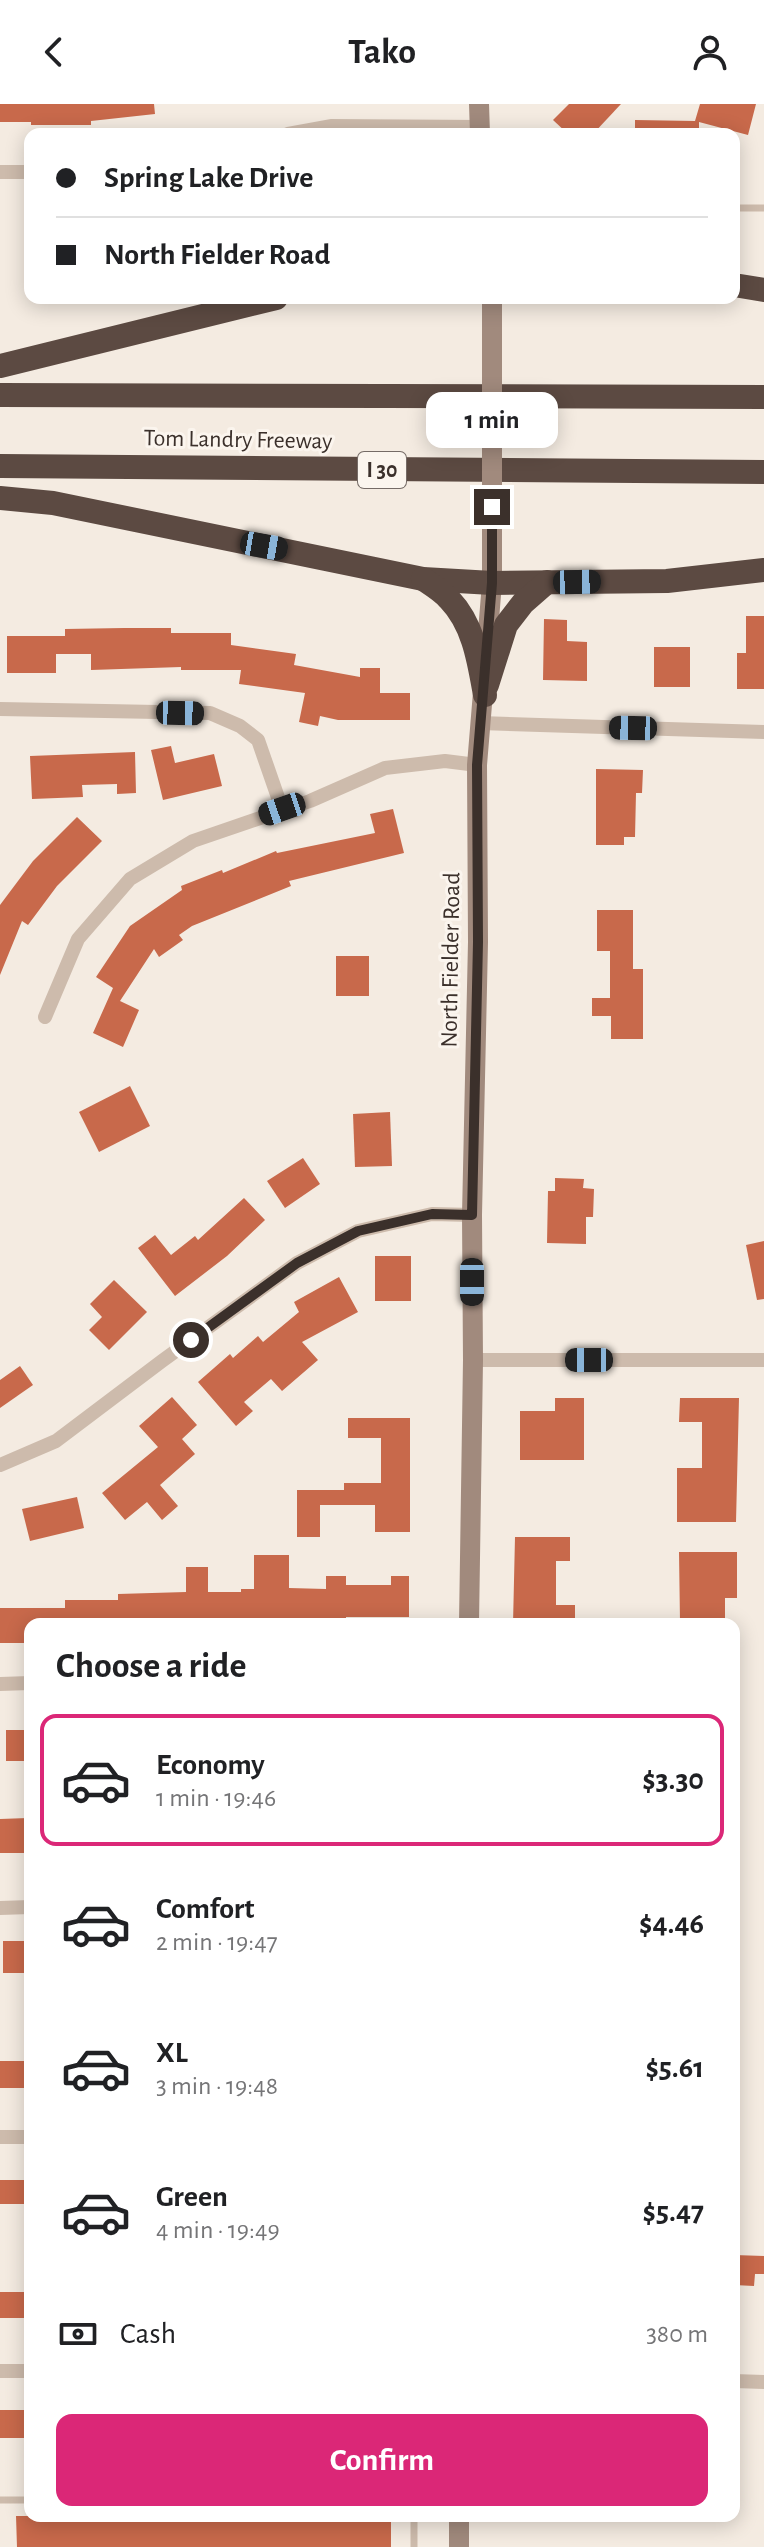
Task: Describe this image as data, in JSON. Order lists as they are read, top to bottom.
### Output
{
  "streets": {
    "highway": ["Tom Landry Freeway", "I 30"],
    "main road": ["North Fielder Road"]
  },
  "page": {
    "header": "Tako",
    "banner": ["Spring Lake Drive", "North Fielder Road"],
    "bubble": "1 min",
    "heading": "Choose a ride",
    "list": [
      {
        "name": "Economy",
        "note": "1 min · 19:46",
        "value": "$3.30"
      },
      {
        "name": "Comfort",
        "note": "2 min · 19:47",
        "value": "$4.46"
      },
      {
        "name": "XL",
        "note": "3 min · 19:48",
        "value": "$5.61"
      },
      {
        "name": "Green",
        "note": "4 min · 19:49",
        "value": "$5.47"
      }
    ],
    "pay": ["Cash", "380 m"],
    "buttons": "Confirm"
  }
}
